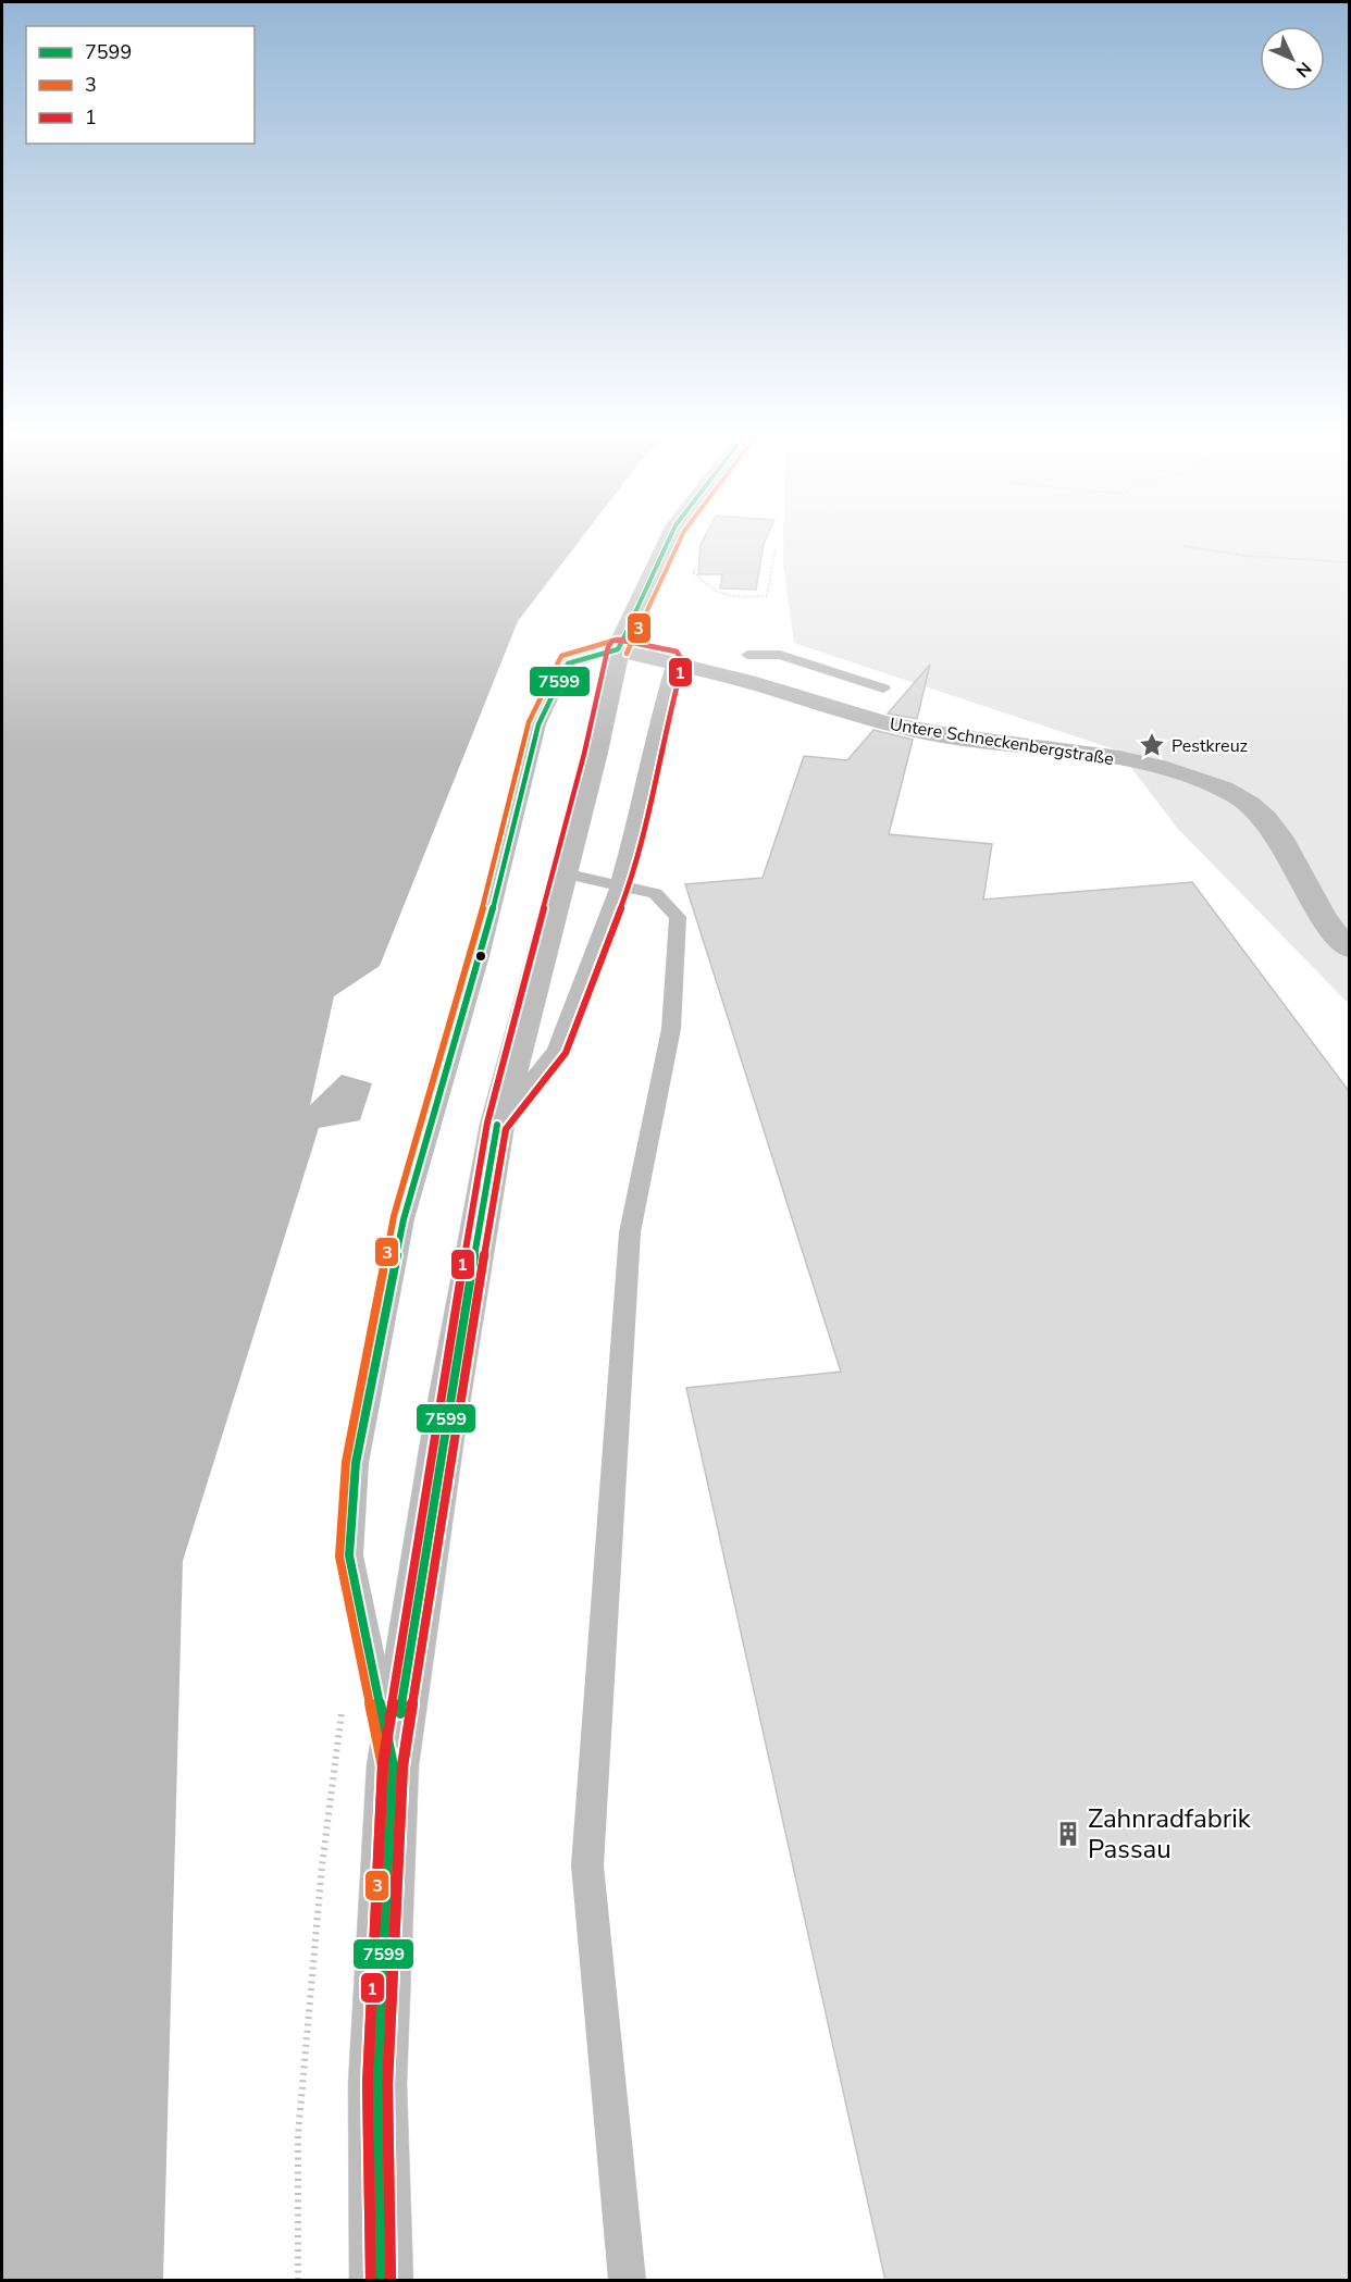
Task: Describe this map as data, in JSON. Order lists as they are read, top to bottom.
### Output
{
  "streets": {
    "main road": ["Untere Schneckenbergstraße"]
  },
  "places": {
    "place": ["Pestkreuz"],
    "building": ["Zahnradfabrik Passau"]
  },
  "lines": ["transit line 7599", "transit line 3", "transit line 1"],
  "legend": ["7599", "3", "1"],
  "north": "bottom right"
}
